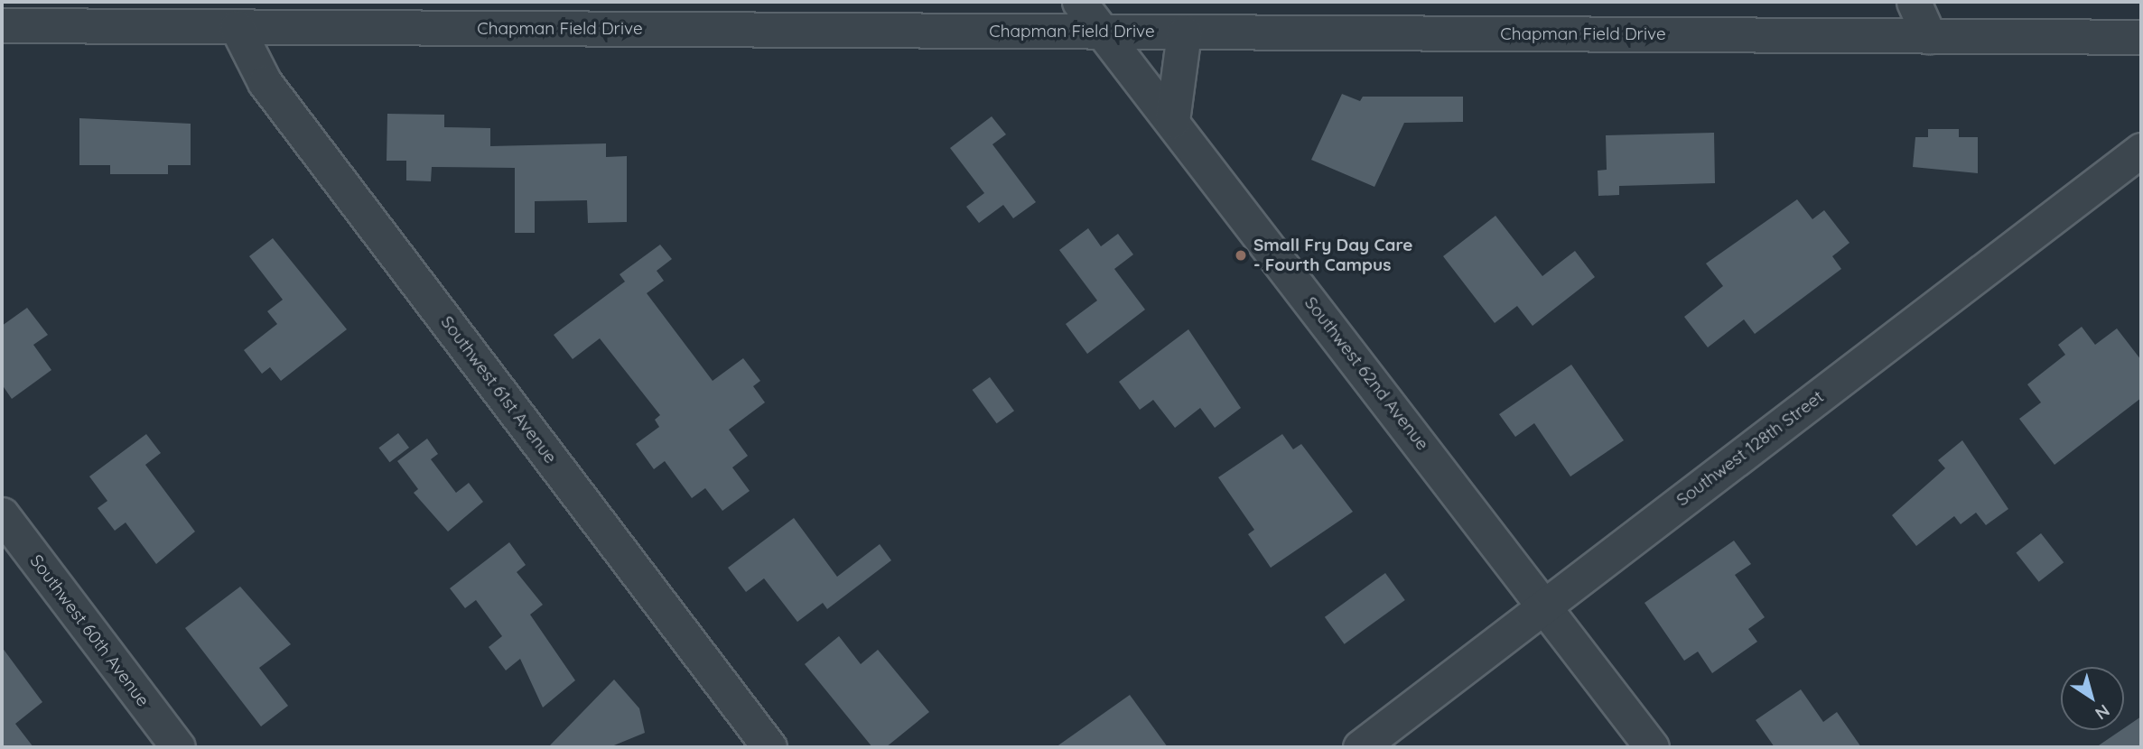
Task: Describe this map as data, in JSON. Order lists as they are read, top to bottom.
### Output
{
  "streets": {
    "street": [
      "Chapman Field Drive",
      "Southwest 62nd Avenue",
      "Southwest 61st Avenue",
      "Southwest 128th Street",
      "Southwest 60th Avenue"
    ]
  },
  "crossings": [
    ["Chapman Field Drive", "Southwest 62nd Avenue"],
    ["Chapman Field Drive", "Southwest 61st Avenue"],
    ["Southwest 62nd Avenue", "Southwest 128th Street"]
  ],
  "places": ["Small Fry Day Care - Fourth Campus"],
  "north": "bottom right"
}
